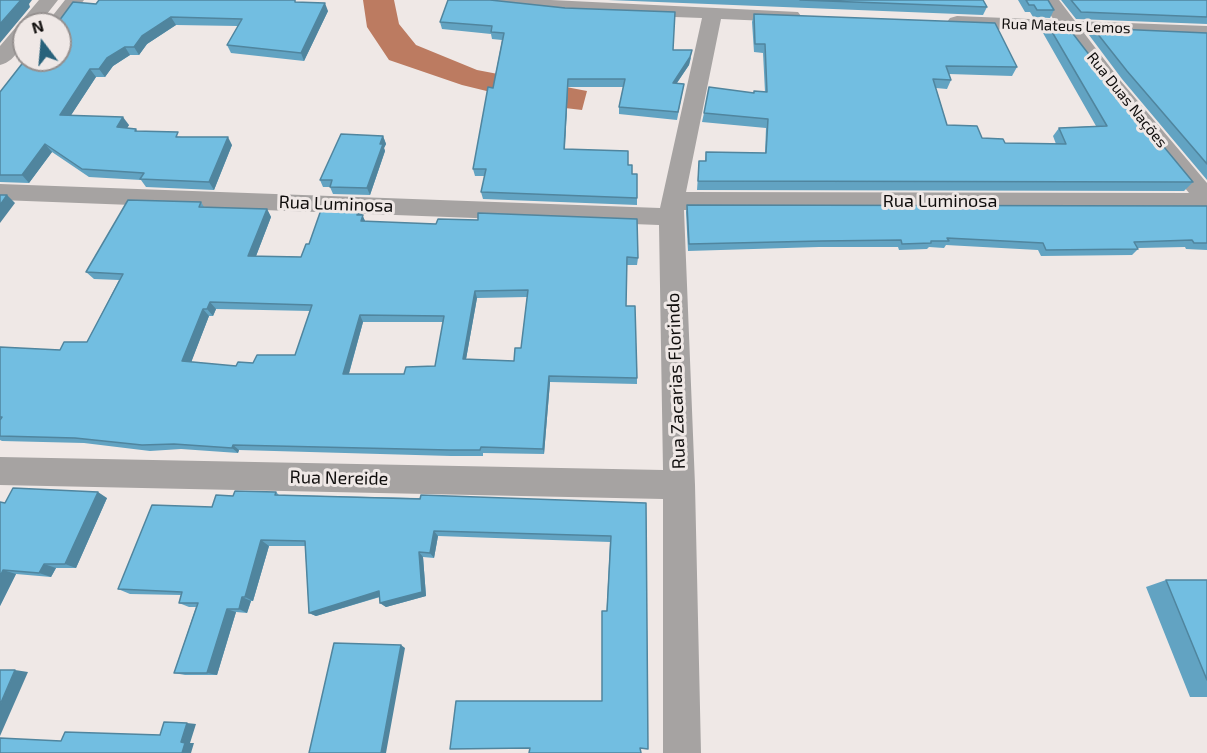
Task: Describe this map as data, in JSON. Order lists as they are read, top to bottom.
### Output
{
  "streets": {
    "street": [
      "Rua Mateus Lemos",
      "Rua Duas Nações",
      "Rua Luminosa",
      "Rua Zacarias Florindo",
      "Rua Nereide"
    ]
  },
  "crossings": [
    ["Rua Mateus Lemos", "Rua Duas Nações"],
    ["Rua Duas Nações", "Rua Luminosa"],
    ["Rua Luminosa", "Rua Zacarias Florindo"],
    ["Rua Zacarias Florindo", "Rua Nereide"]
  ],
  "north": "top"
}
